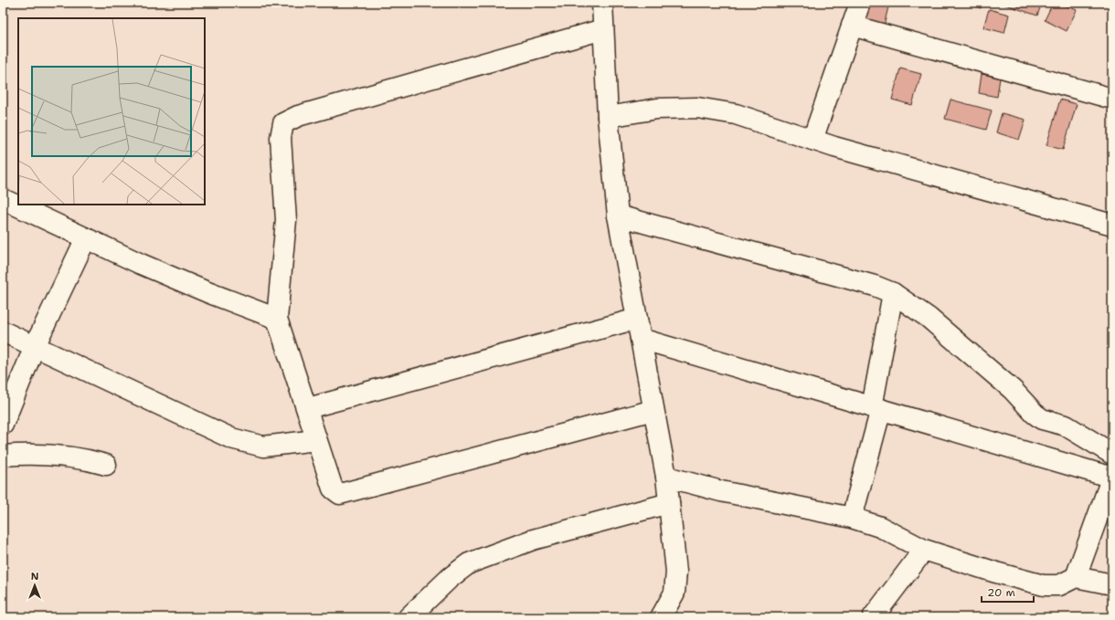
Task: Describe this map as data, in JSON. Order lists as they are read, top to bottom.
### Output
{
  "scale_bar": "20 m",
  "north": "top"
}
